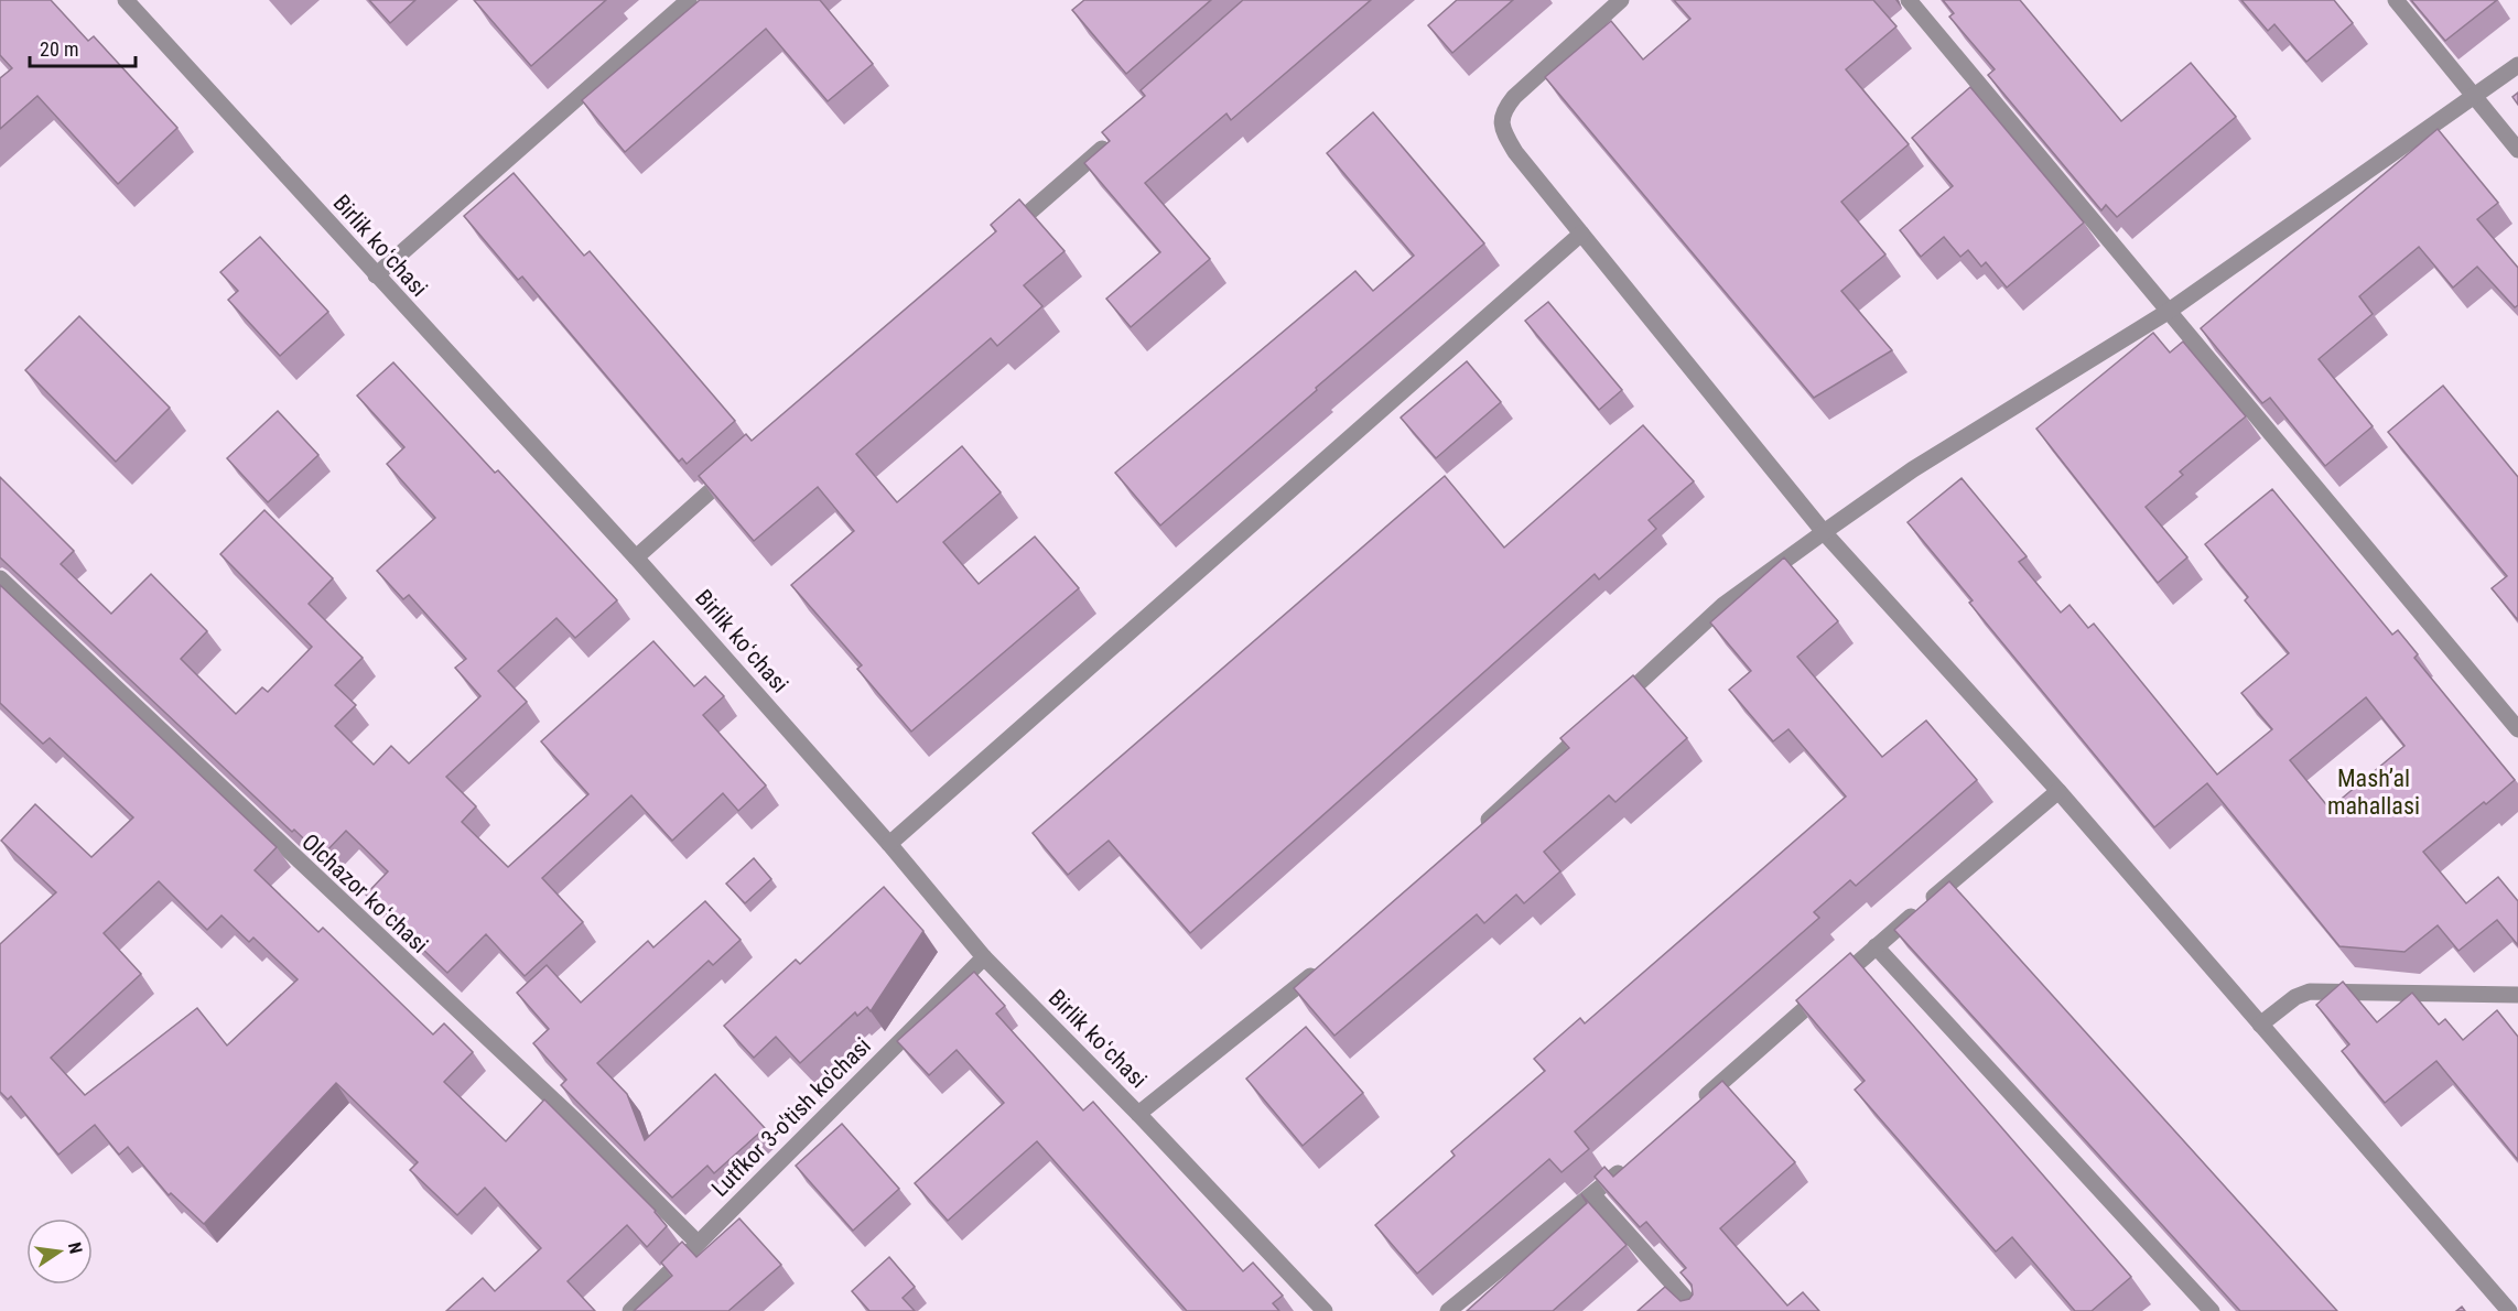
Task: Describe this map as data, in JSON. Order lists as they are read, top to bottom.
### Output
{
  "streets": {
    "street": ["Birlik koʻchasi", "Olchazor koʻchasi", "Lutfkor 3-o'tish ko'chasi"]
  },
  "crossings": [
    ["Birlik koʻchasi", "Lutfkor 3-o'tish ko'chasi"],
    ["Olchazor koʻchasi", "Lutfkor 3-o'tish ko'chasi"]
  ],
  "districts": ["Mashʼal mahallasi"],
  "scale_bar": "20 m",
  "north": "right"
}
